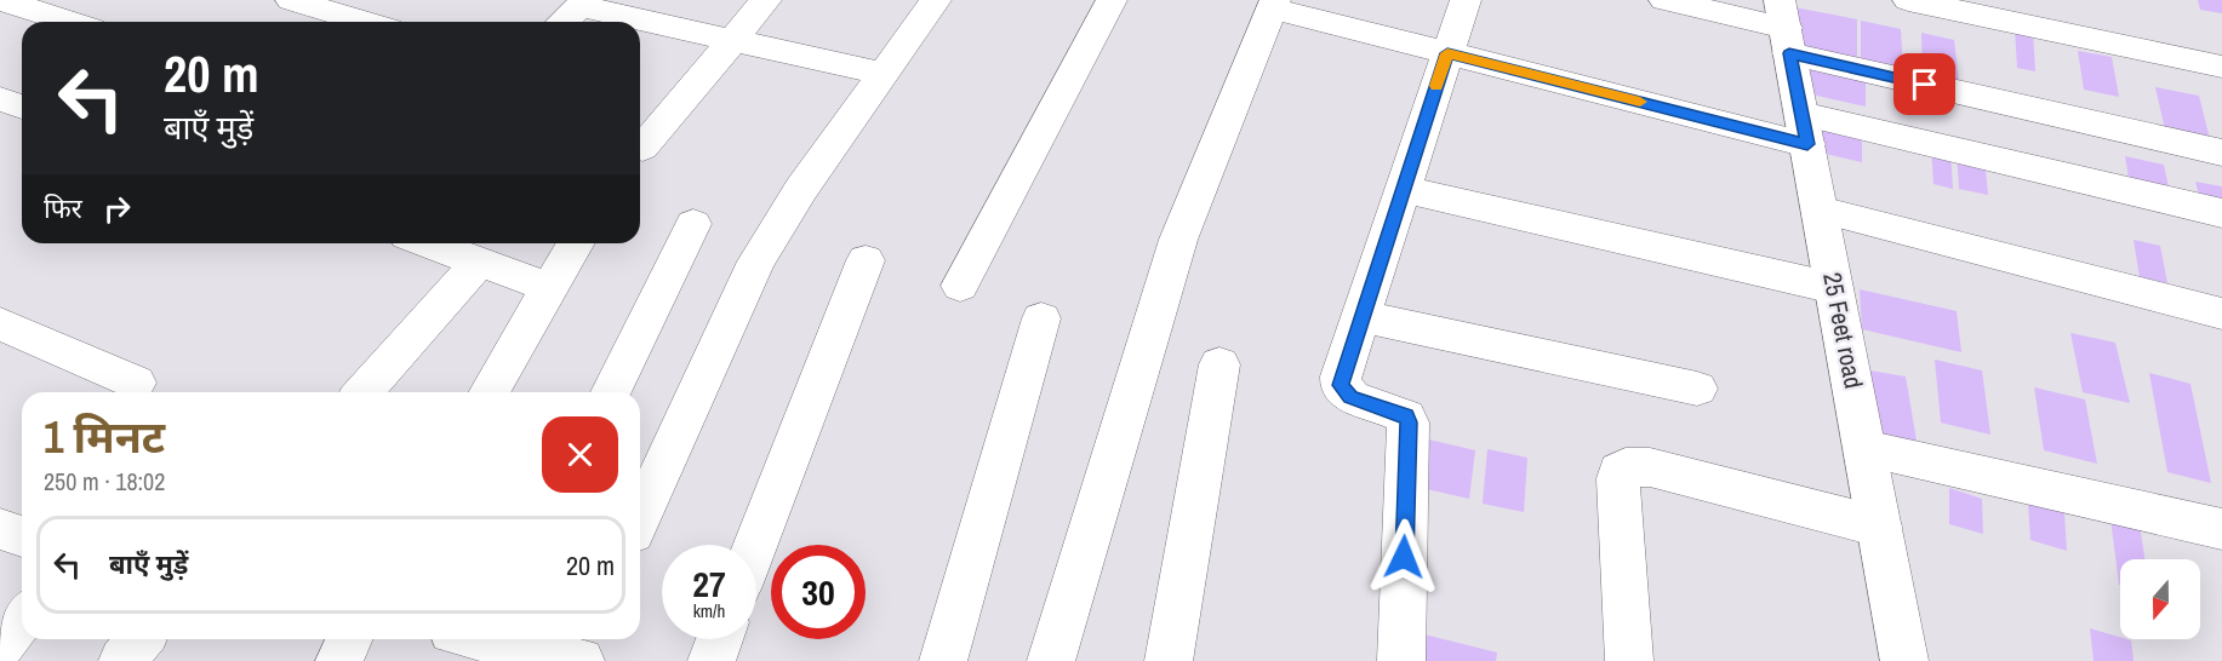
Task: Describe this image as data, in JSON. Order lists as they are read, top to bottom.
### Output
{
  "streets": {
    "street": ["25 Feet road"]
  },
  "north": "bottom",
  "page": {
    "turn": ["20 m", "बाएँ मुड़ें"],
    "then": "फिर",
    "heading": ["1 मिनट", "250 m · 18:02"],
    "list": [
      {
        "name": "बाएँ मुड़ें",
        "value": "20 m"
      }
    ],
    "speed": "27 km/h",
    "limit": "30"
  }
}
